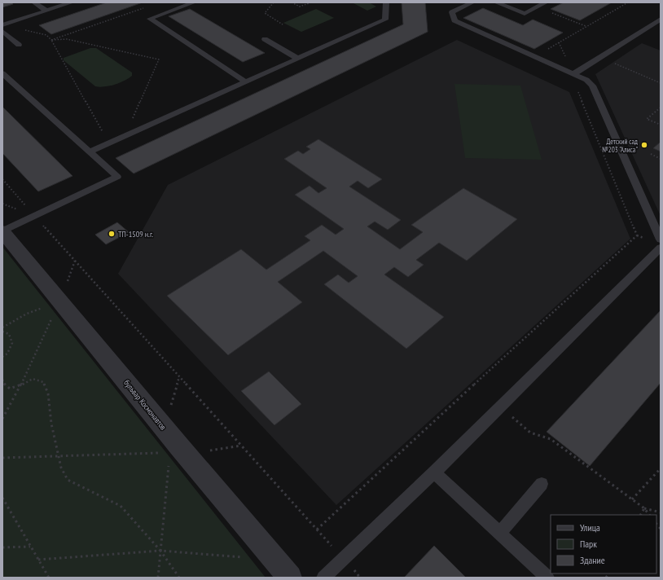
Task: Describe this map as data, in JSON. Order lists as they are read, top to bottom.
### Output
{
  "streets": {
    "street": ["бульвар Космонавтов"]
  },
  "places": ["Детский сад №203 \"Алиса\"", "ТП-1509 н.г."],
  "legend": ["Улица", "Парк", "Здание"]
}
